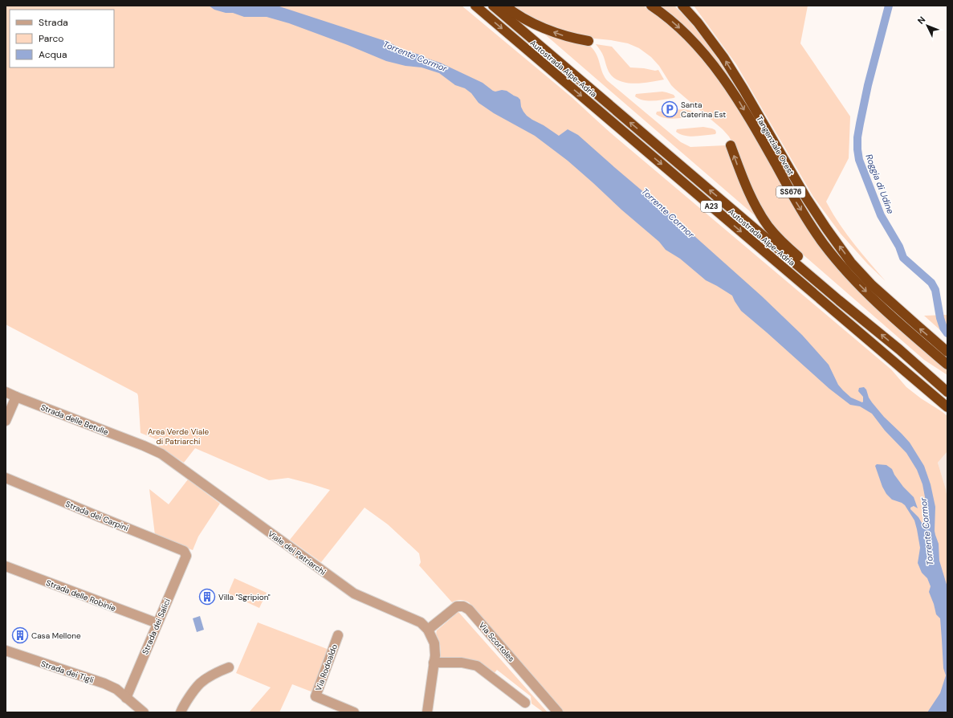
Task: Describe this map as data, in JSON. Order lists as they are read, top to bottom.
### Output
{
  "streets": {
    "highway": [
      "Autostrada Alpe-Adria",
      "Tangenziale Ovest",
      "SS676",
      "A23"
    ],
    "street": [
      "Strada delle Betulle",
      "Strada dei Carpini",
      "Viale dei Patriarchi",
      "Strada delle Robinie",
      "Strada dei Salici",
      "Via Scortoles",
      "Via Rodoaldo",
      "Strada dei Tigli"
    ]
  },
  "crossings": [
    ["Strada delle Betulle", "Viale dei Patriarchi"],
    ["Strada dei Carpini", "Strada dei Salici"],
    ["Viale dei Patriarchi", "Via Scortoles"],
    ["Strada delle Robinie", "Strada dei Salici"],
    ["Strada dei Salici", "Strada dei Tigli"]
  ],
  "water": ["Torrente Cormor", "Roggia di Udine"],
  "parks": ["Area Verde Viale di Patriarchi"],
  "places": {
    "parking": ["Santa Caterina Est"],
    "building": ["Villa \"Sgripion\"", "Casa Mellone"]
  },
  "legend": ["Strada", "Parco", "Acqua"],
  "north": "top left"
}
